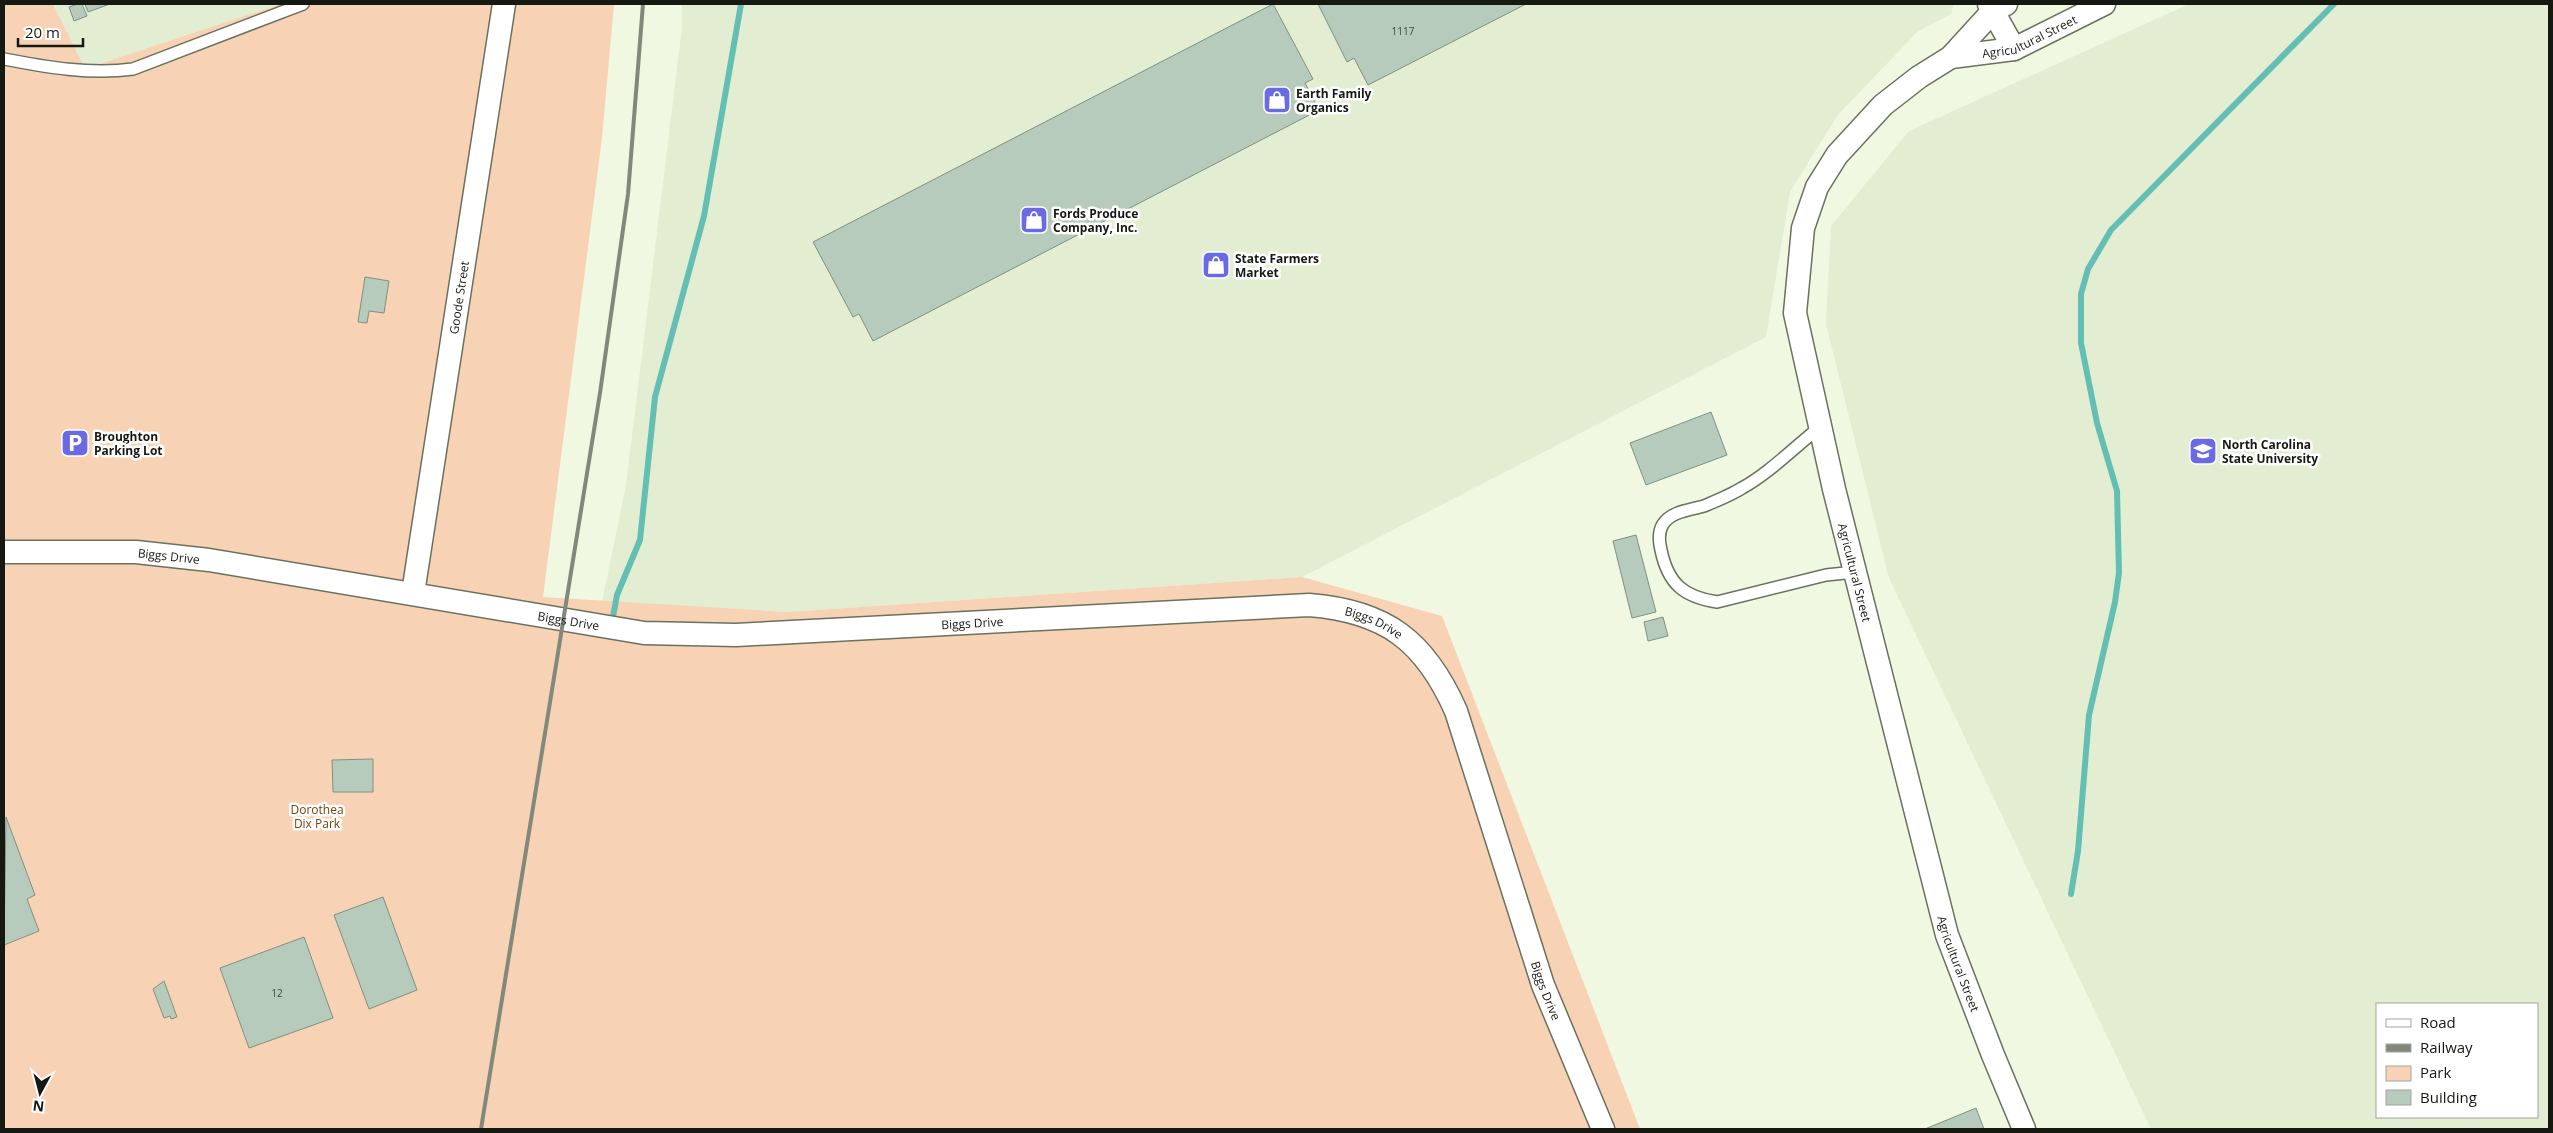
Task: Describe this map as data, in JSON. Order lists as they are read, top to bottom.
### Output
{
  "streets": {
    "street": ["Agricultural Street", "Goode Street", "Biggs Drive"]
  },
  "crossings": [
    ["Goode Street", "Biggs Drive"]
  ],
  "parks": ["Dorothea Dix Park"],
  "places": {
    "shop": ["Earth Family Organics", "Fords Produce Company, Inc.", "State Farmers Market"],
    "parking": ["Broughton Parking Lot"],
    "school or university": ["North Carolina State University"]
  },
  "house_numbers": ["1117", "12"],
  "legend": [
    "Road",
    "Railway",
    "Park",
    "Building"
  ],
  "scale_bar": "20 m",
  "north": "bottom"
}
